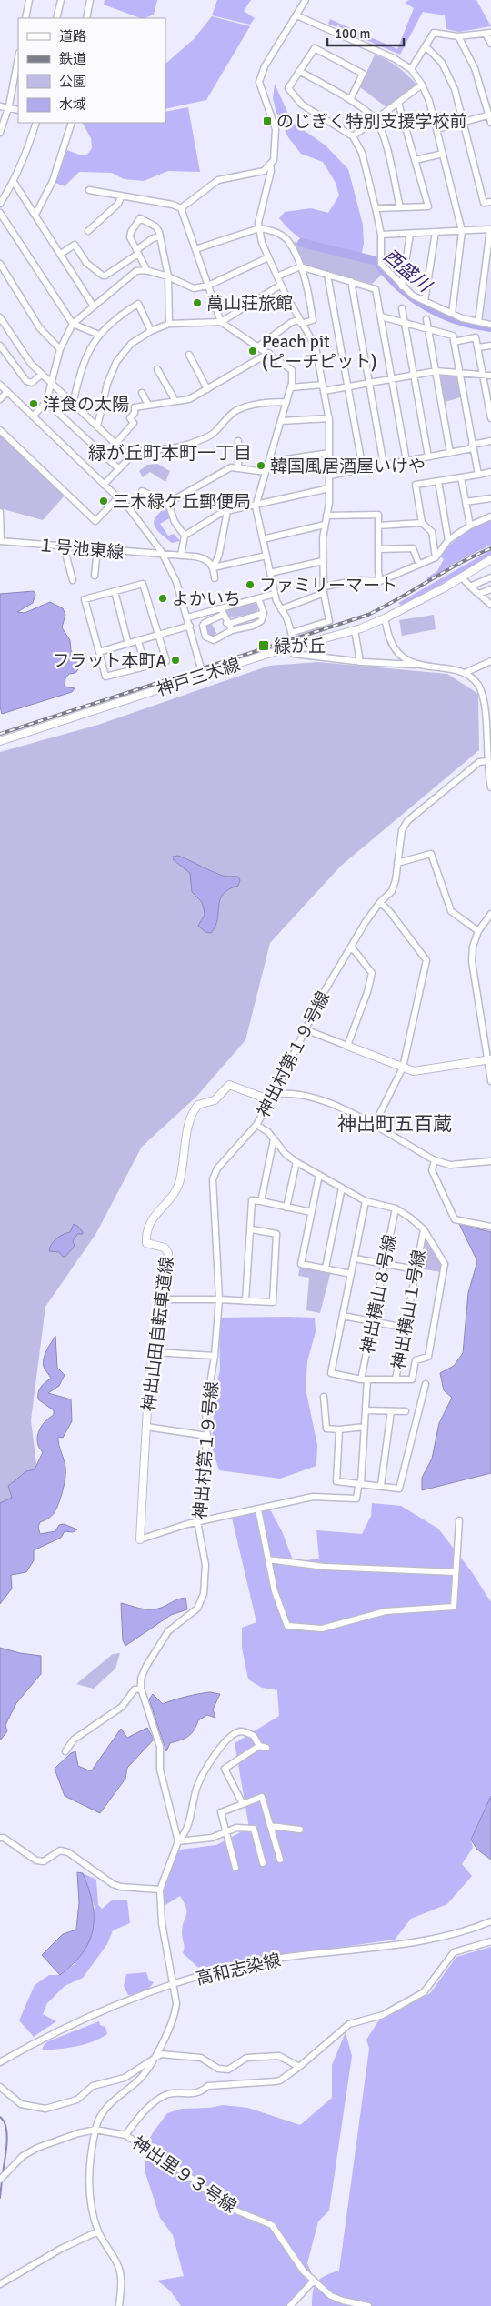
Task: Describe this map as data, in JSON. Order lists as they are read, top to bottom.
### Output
{
  "streets": {
    "main road": ["神戸三木線", "神出山田自転車道線"],
    "street": [
      "１号池東線",
      "神出村第１９号線",
      "神出横山８号線",
      "神出横山１号線",
      "高和志染線",
      "神出里９３号線"
    ]
  },
  "crossings": [
    ["神出村第１９号線", "神出横山１号線"],
    ["神出村第１９号線", "神出山田自転車道線"],
    ["神出横山８号線", "神出横山１号線"]
  ],
  "districts": ["緑が丘町本町一丁目", "神出町五百蔵"],
  "water": ["西盛川"],
  "places": {
    "transit": ["のじぎく特別支援学校前", "緑が丘"],
    "other": [
      "萬山荘旅館",
      "Peach pit (ピーチピット)",
      "洋食の太陽",
      "韓国風居酒屋いけや",
      "三木緑ケ丘郵便局",
      "ファミリーマート",
      "よかいち",
      "フラット本町A"
    ]
  },
  "legend": [
    "道路",
    "鉄道",
    "公園",
    "水域"
  ],
  "scale_bar": "100 m"
}
